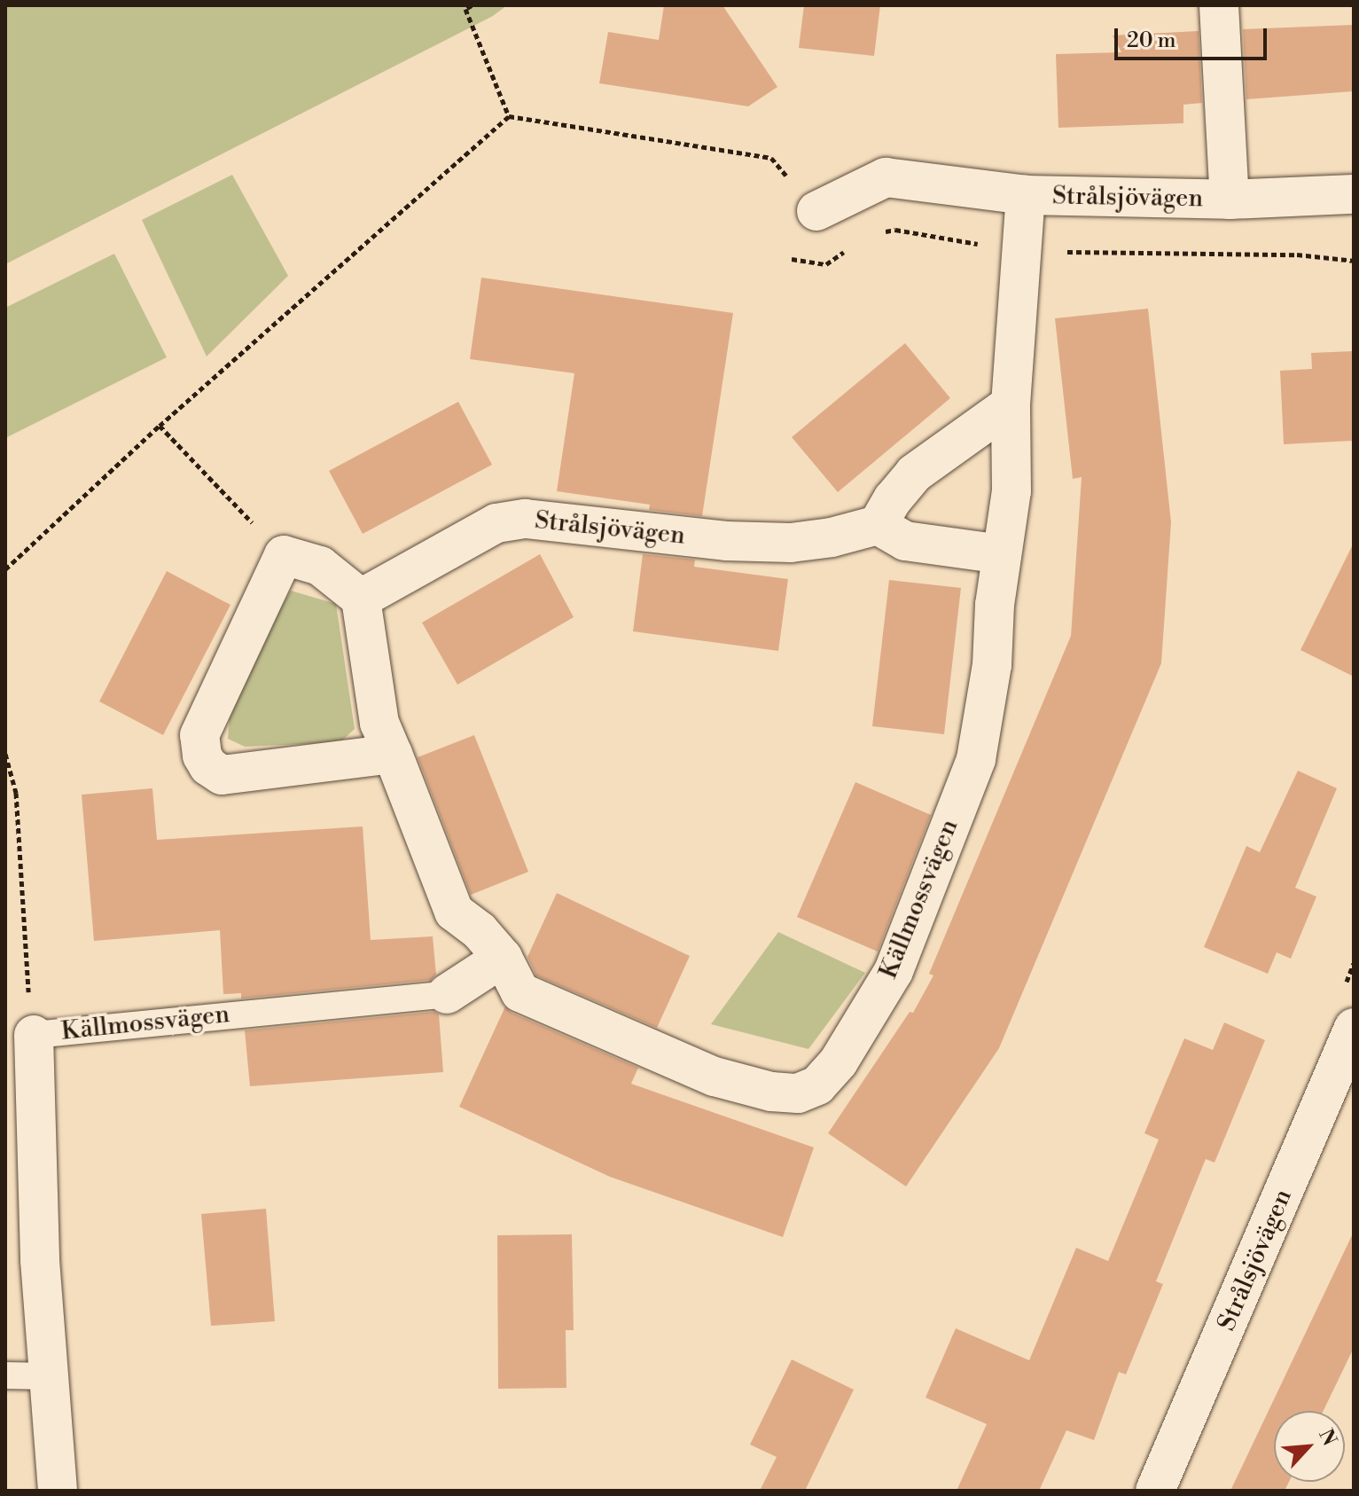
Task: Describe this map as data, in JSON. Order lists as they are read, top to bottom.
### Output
{
  "streets": {
    "street": ["Strålsjövägen", "Källmossvägen"]
  },
  "crossings": [
    ["Strålsjövägen", "Källmossvägen"]
  ],
  "scale_bar": "20 m",
  "north": "top right"
}
